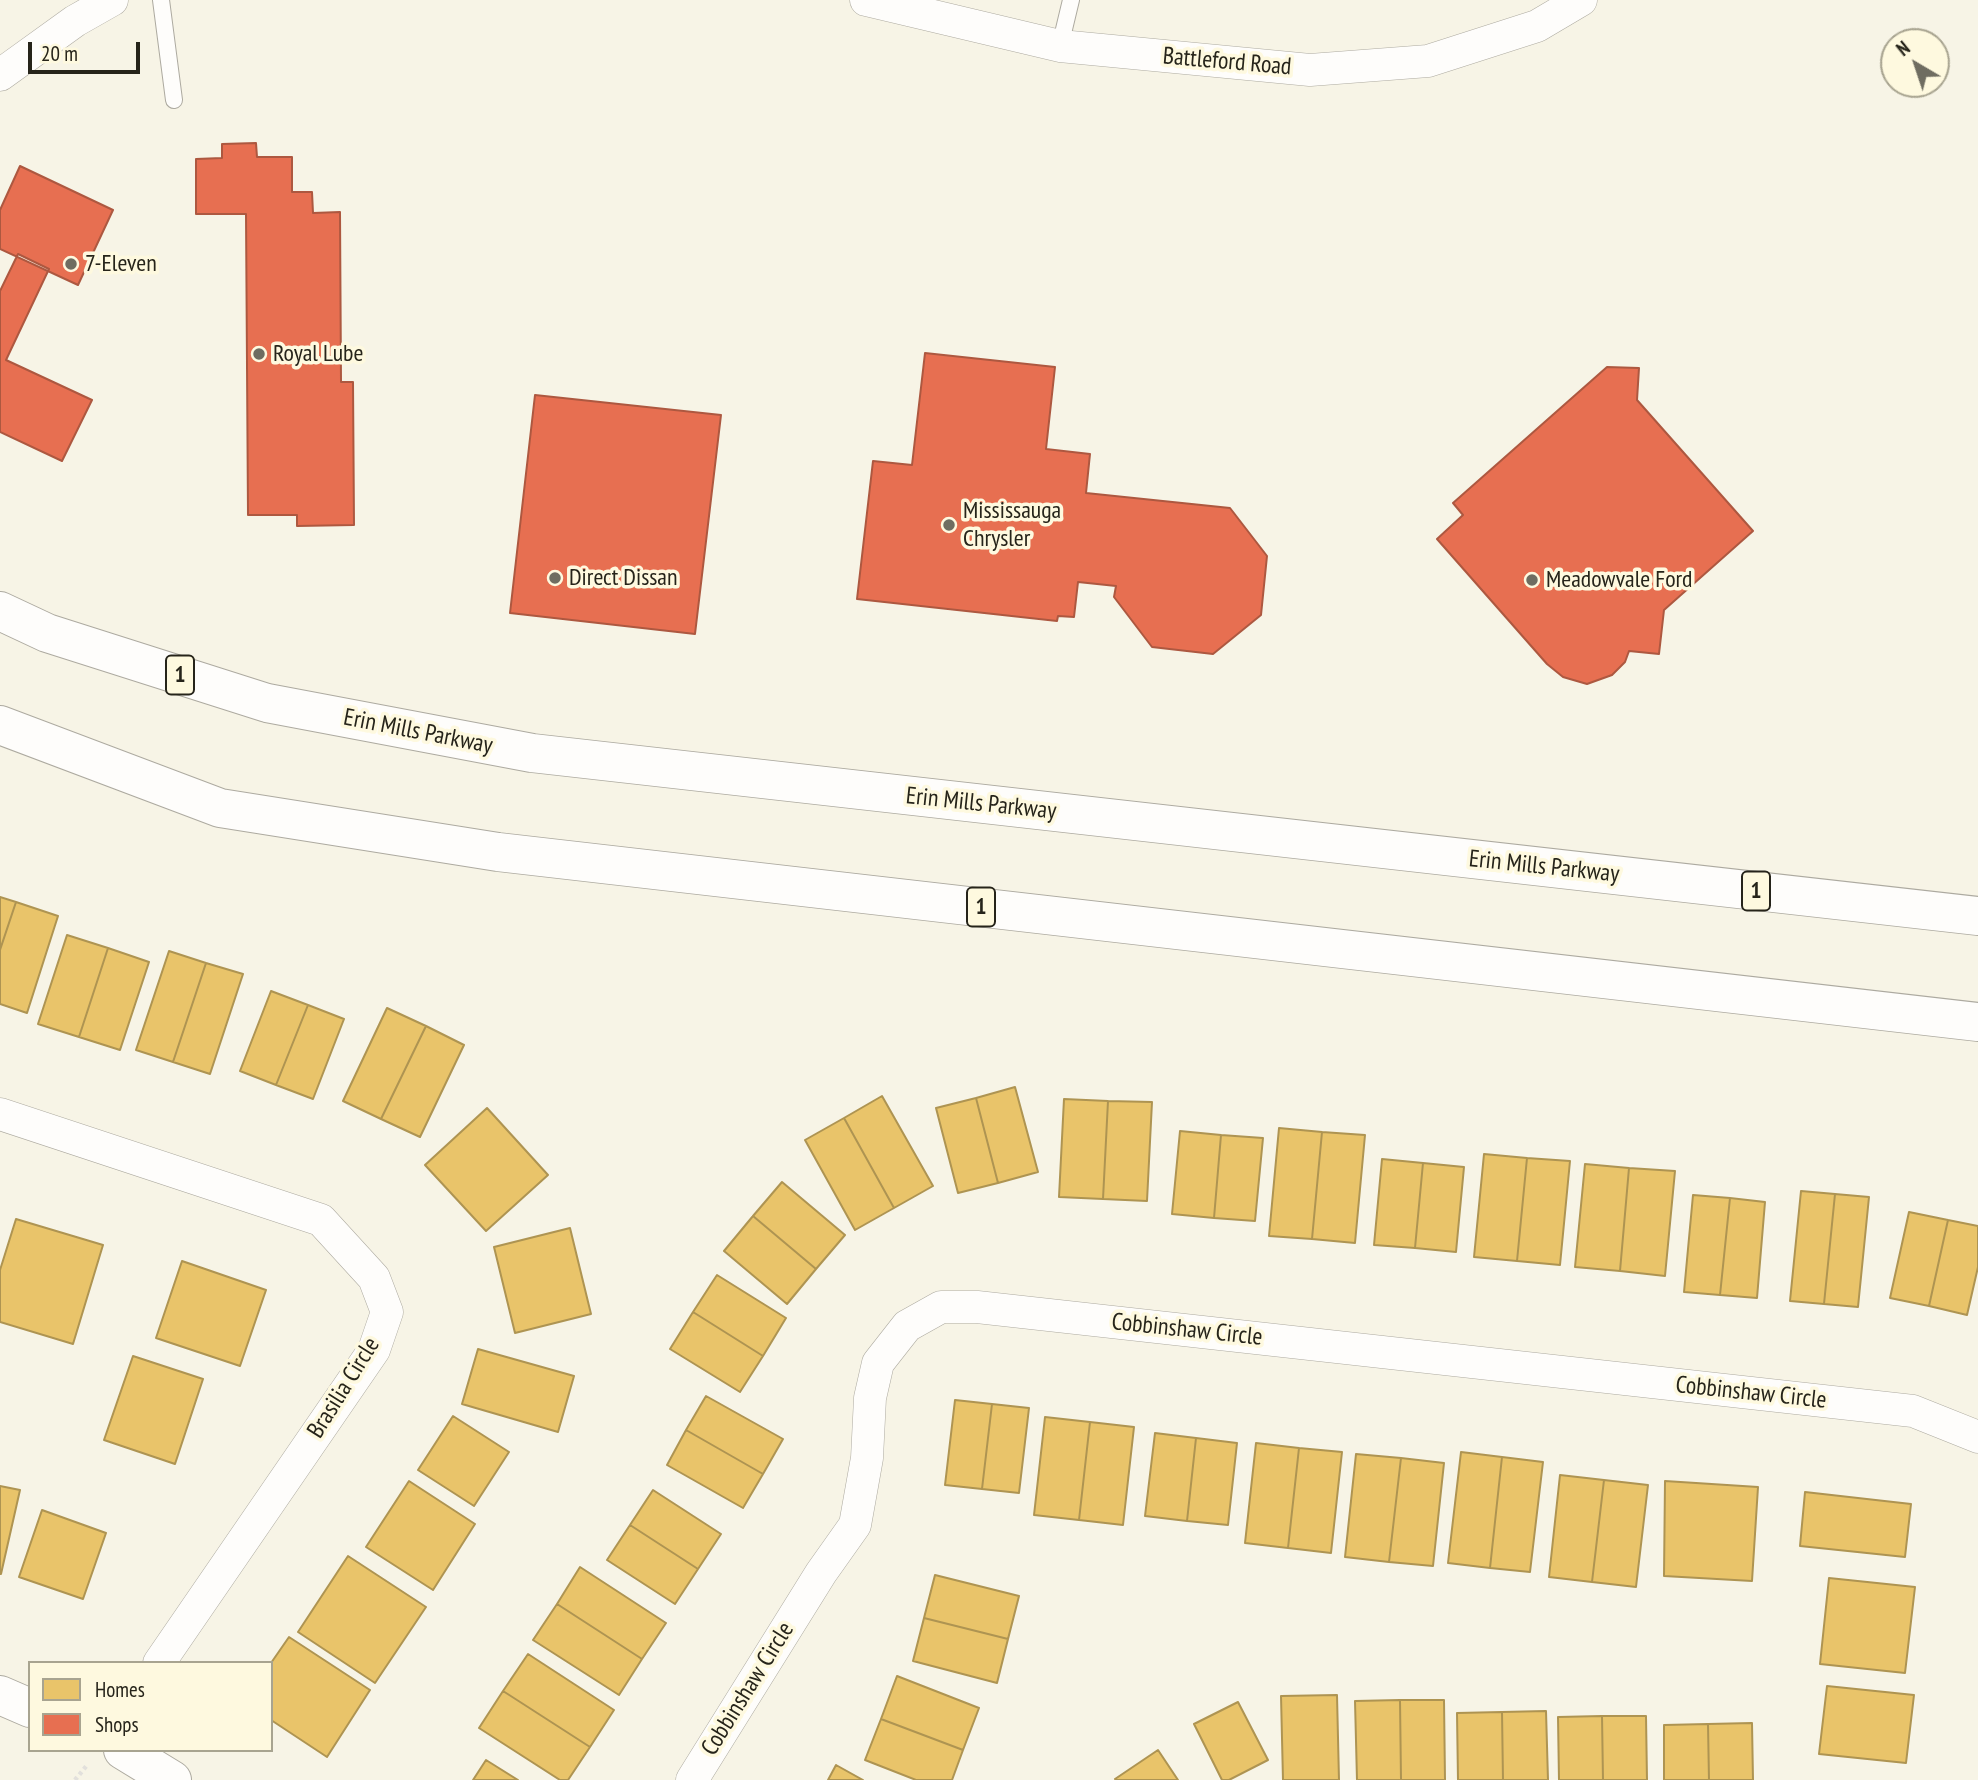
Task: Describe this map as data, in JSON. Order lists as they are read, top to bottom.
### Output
{
  "streets": {
    "main road": ["1", "Erin Mills Parkway"],
    "street": ["Battleford Road", "Cobbinshaw Circle", "Brasilia Circle"]
  },
  "places": [
    "7-Eleven",
    "Royal Lube",
    "Mississauga Chrysler",
    "Direct Dissan",
    "Meadowvale Ford"
  ],
  "legend": ["Homes", "Shops"],
  "scale_bar": "20 m",
  "north": "top left"
}
